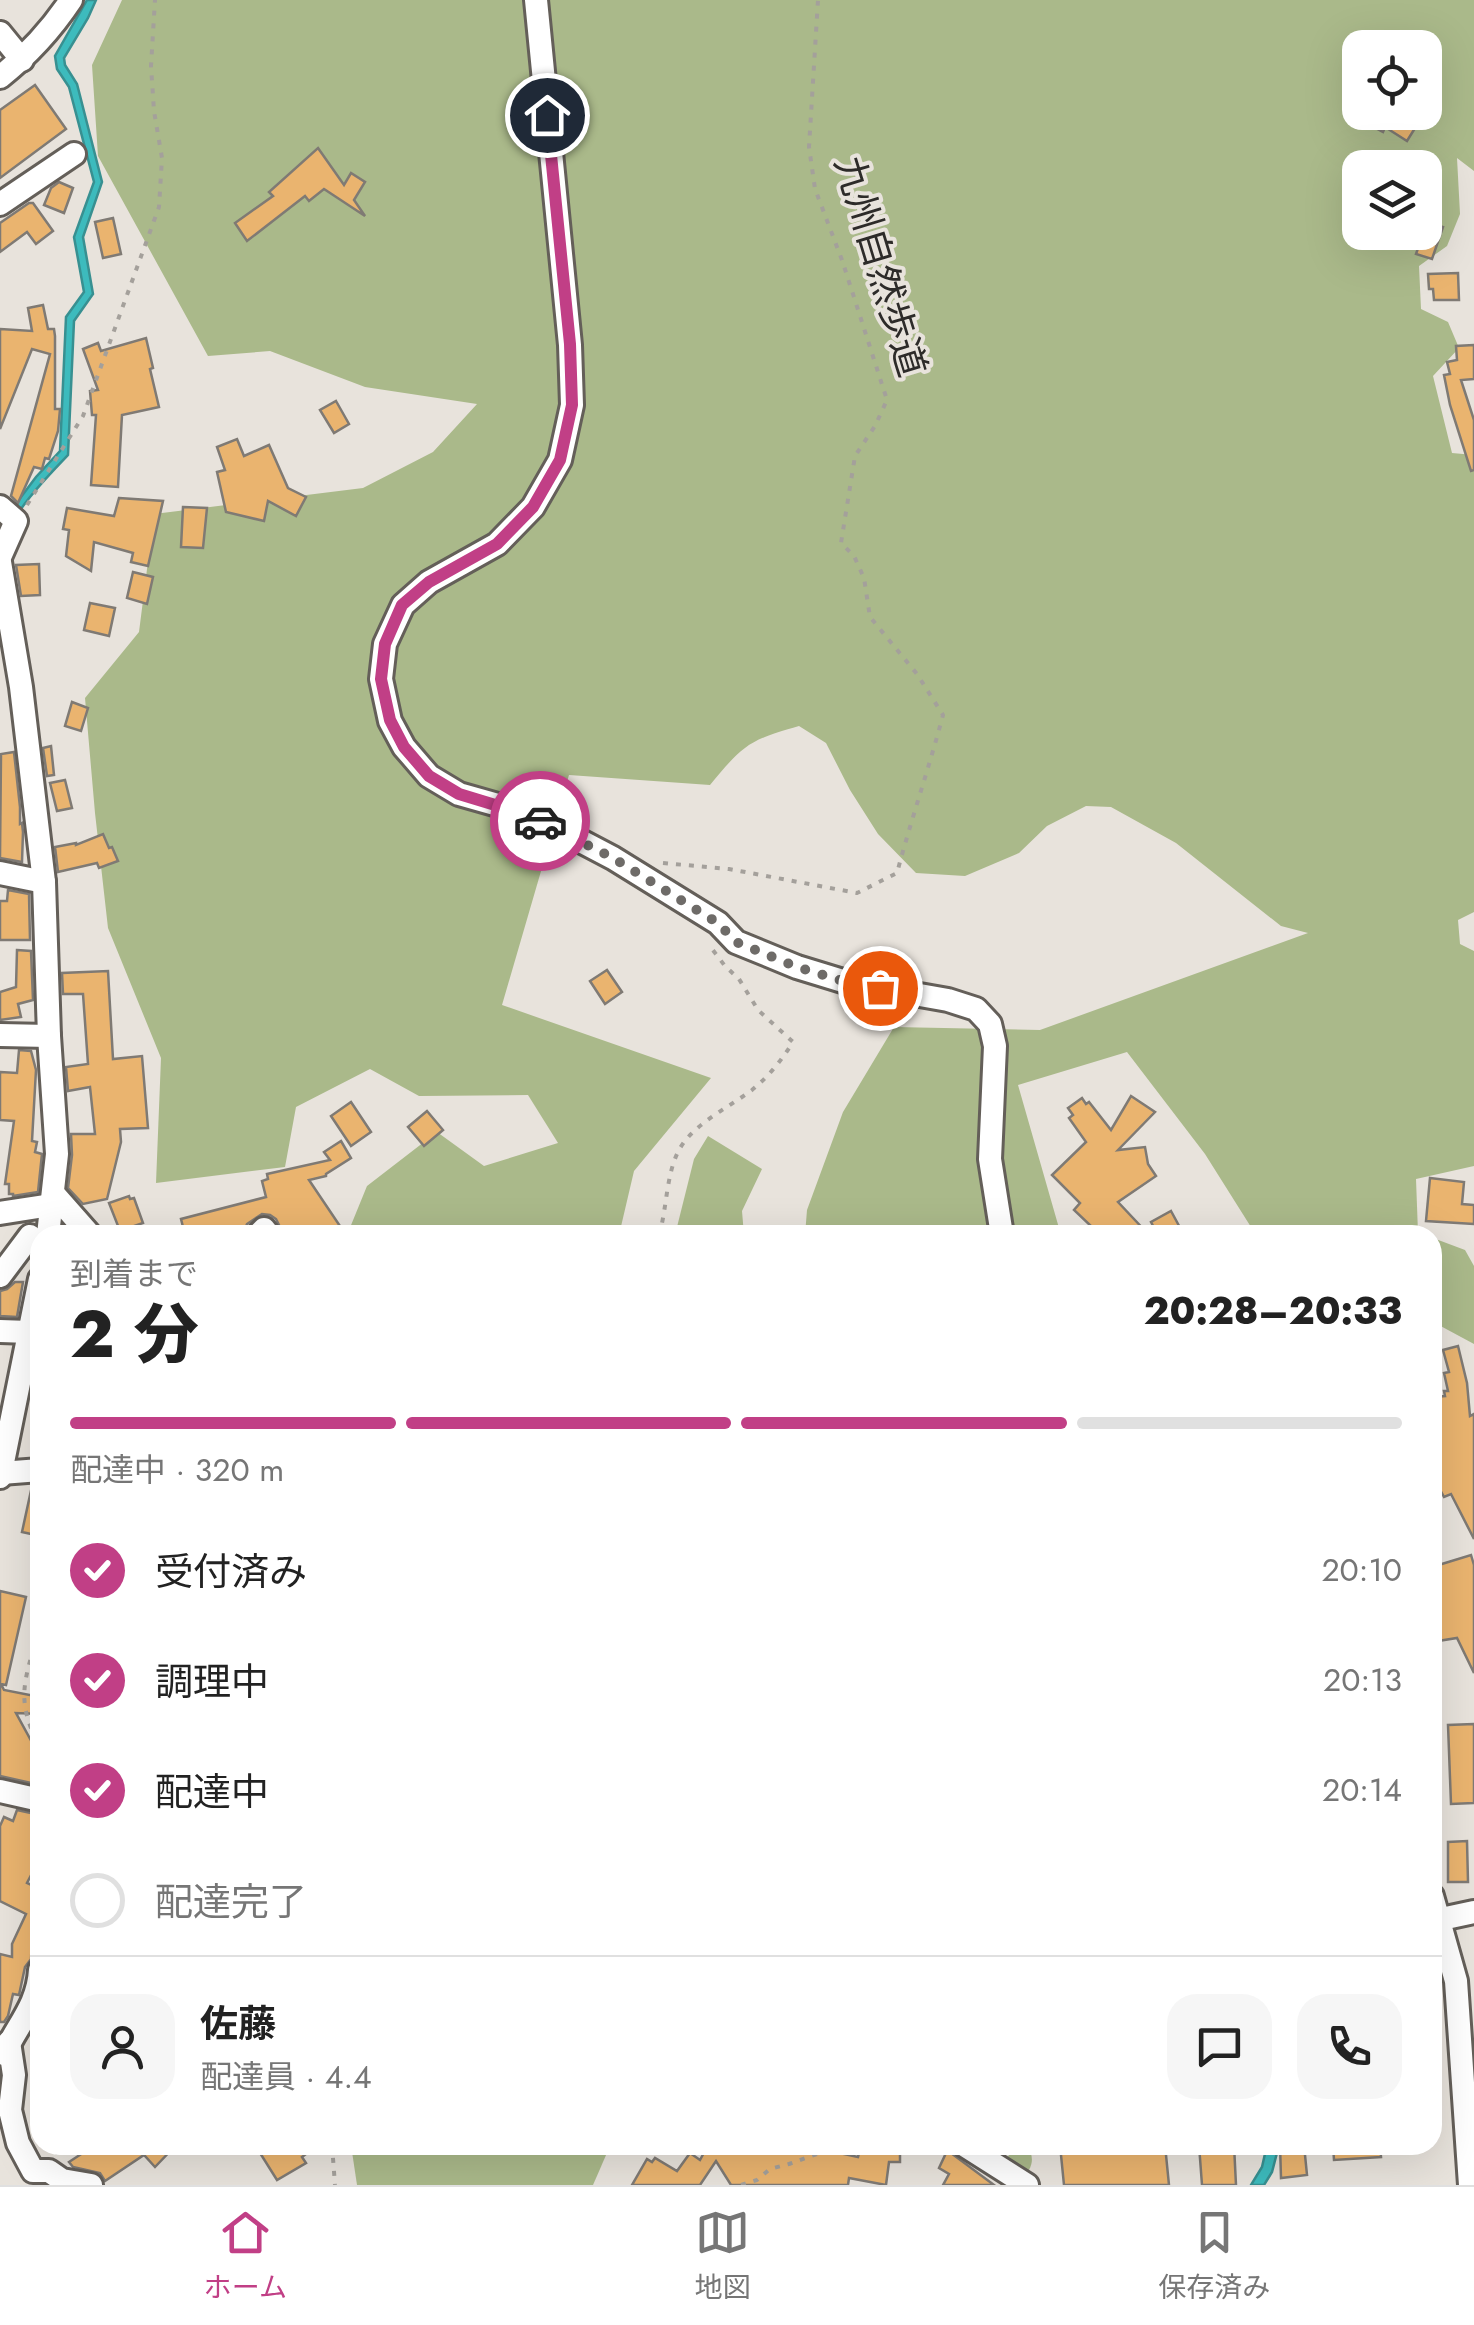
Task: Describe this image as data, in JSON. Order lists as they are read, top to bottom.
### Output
{
  "streets": {
    "path": ["九州自然歩道"]
  },
  "page": {
    "heading": ["2 分", "到着まで", "20:28–20:33"],
    "panel": ["佐藤", "配達員 · 4.4"],
    "bar": "配達中 · 320 m",
    "list": [
      ["受付済み", "20:10"],
      ["調理中", "20:13"],
      ["配達中", "20:14"],
      "配達完了"
    ],
    "tabs": ["ホーム", "地図", "保存済み"]
  }
}
